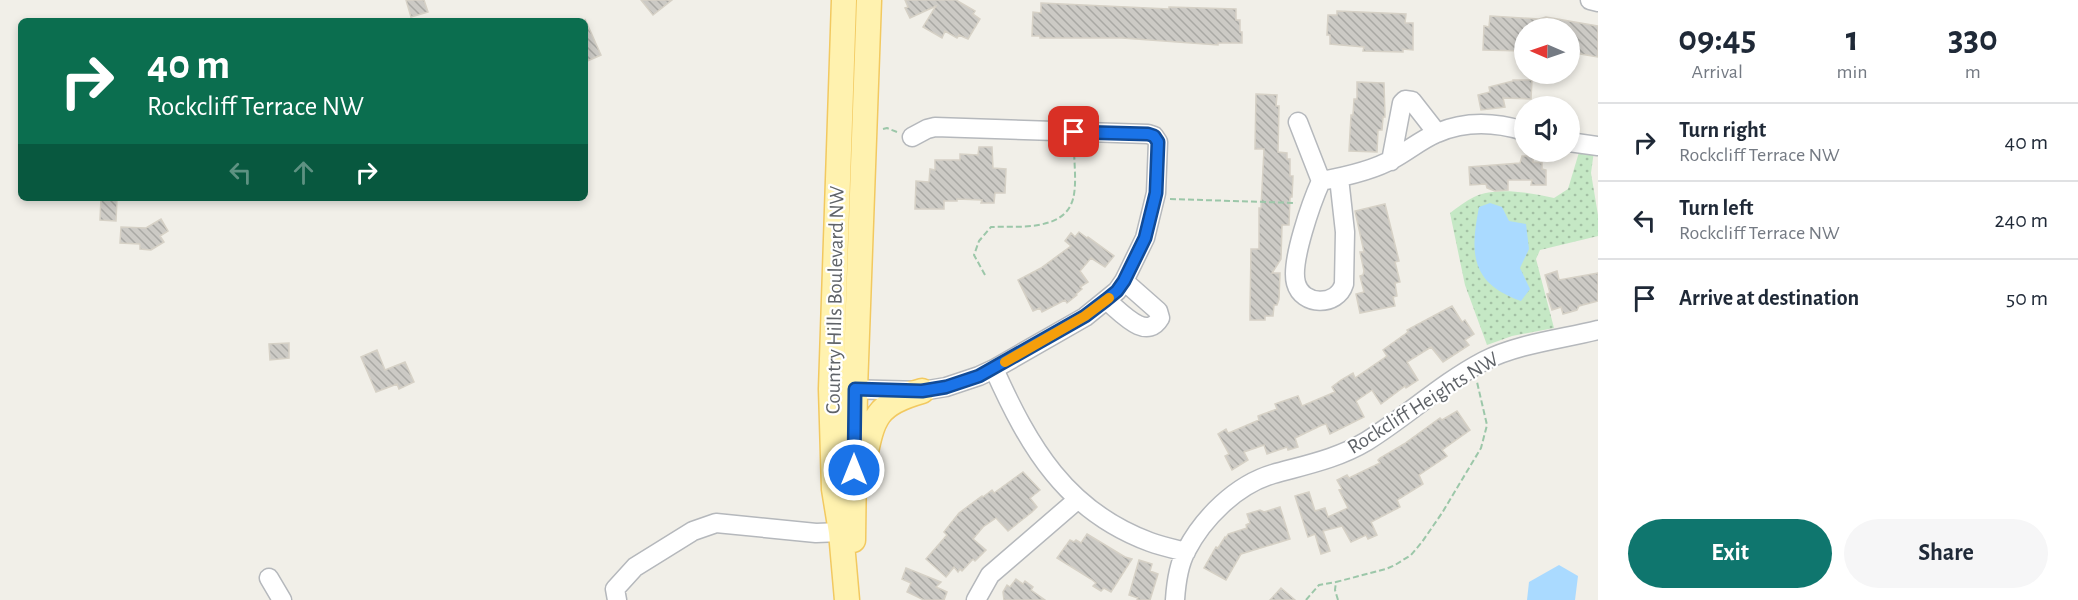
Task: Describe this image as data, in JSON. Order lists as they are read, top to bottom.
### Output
{
  "streets": {
    "main road": ["Country Hills Boulevard NW"],
    "street": ["Rockcliff Heights NW"]
  },
  "north": "left",
  "page": {
    "eta": [
      "09:45",
      "Arrival",
      "1",
      "min",
      "330",
      "m"
    ],
    "turn": ["40 m", "Rockcliff Terrace NW"],
    "list": [
      {
        "name": "Turn right",
        "note": "Rockcliff Terrace NW",
        "value": "40 m"
      },
      {
        "name": "Turn left",
        "note": "Rockcliff Terrace NW",
        "value": "240 m"
      },
      {
        "name": "Arrive at destination",
        "value": "50 m"
      }
    ],
    "buttons": ["Exit", "Share"]
  }
}
